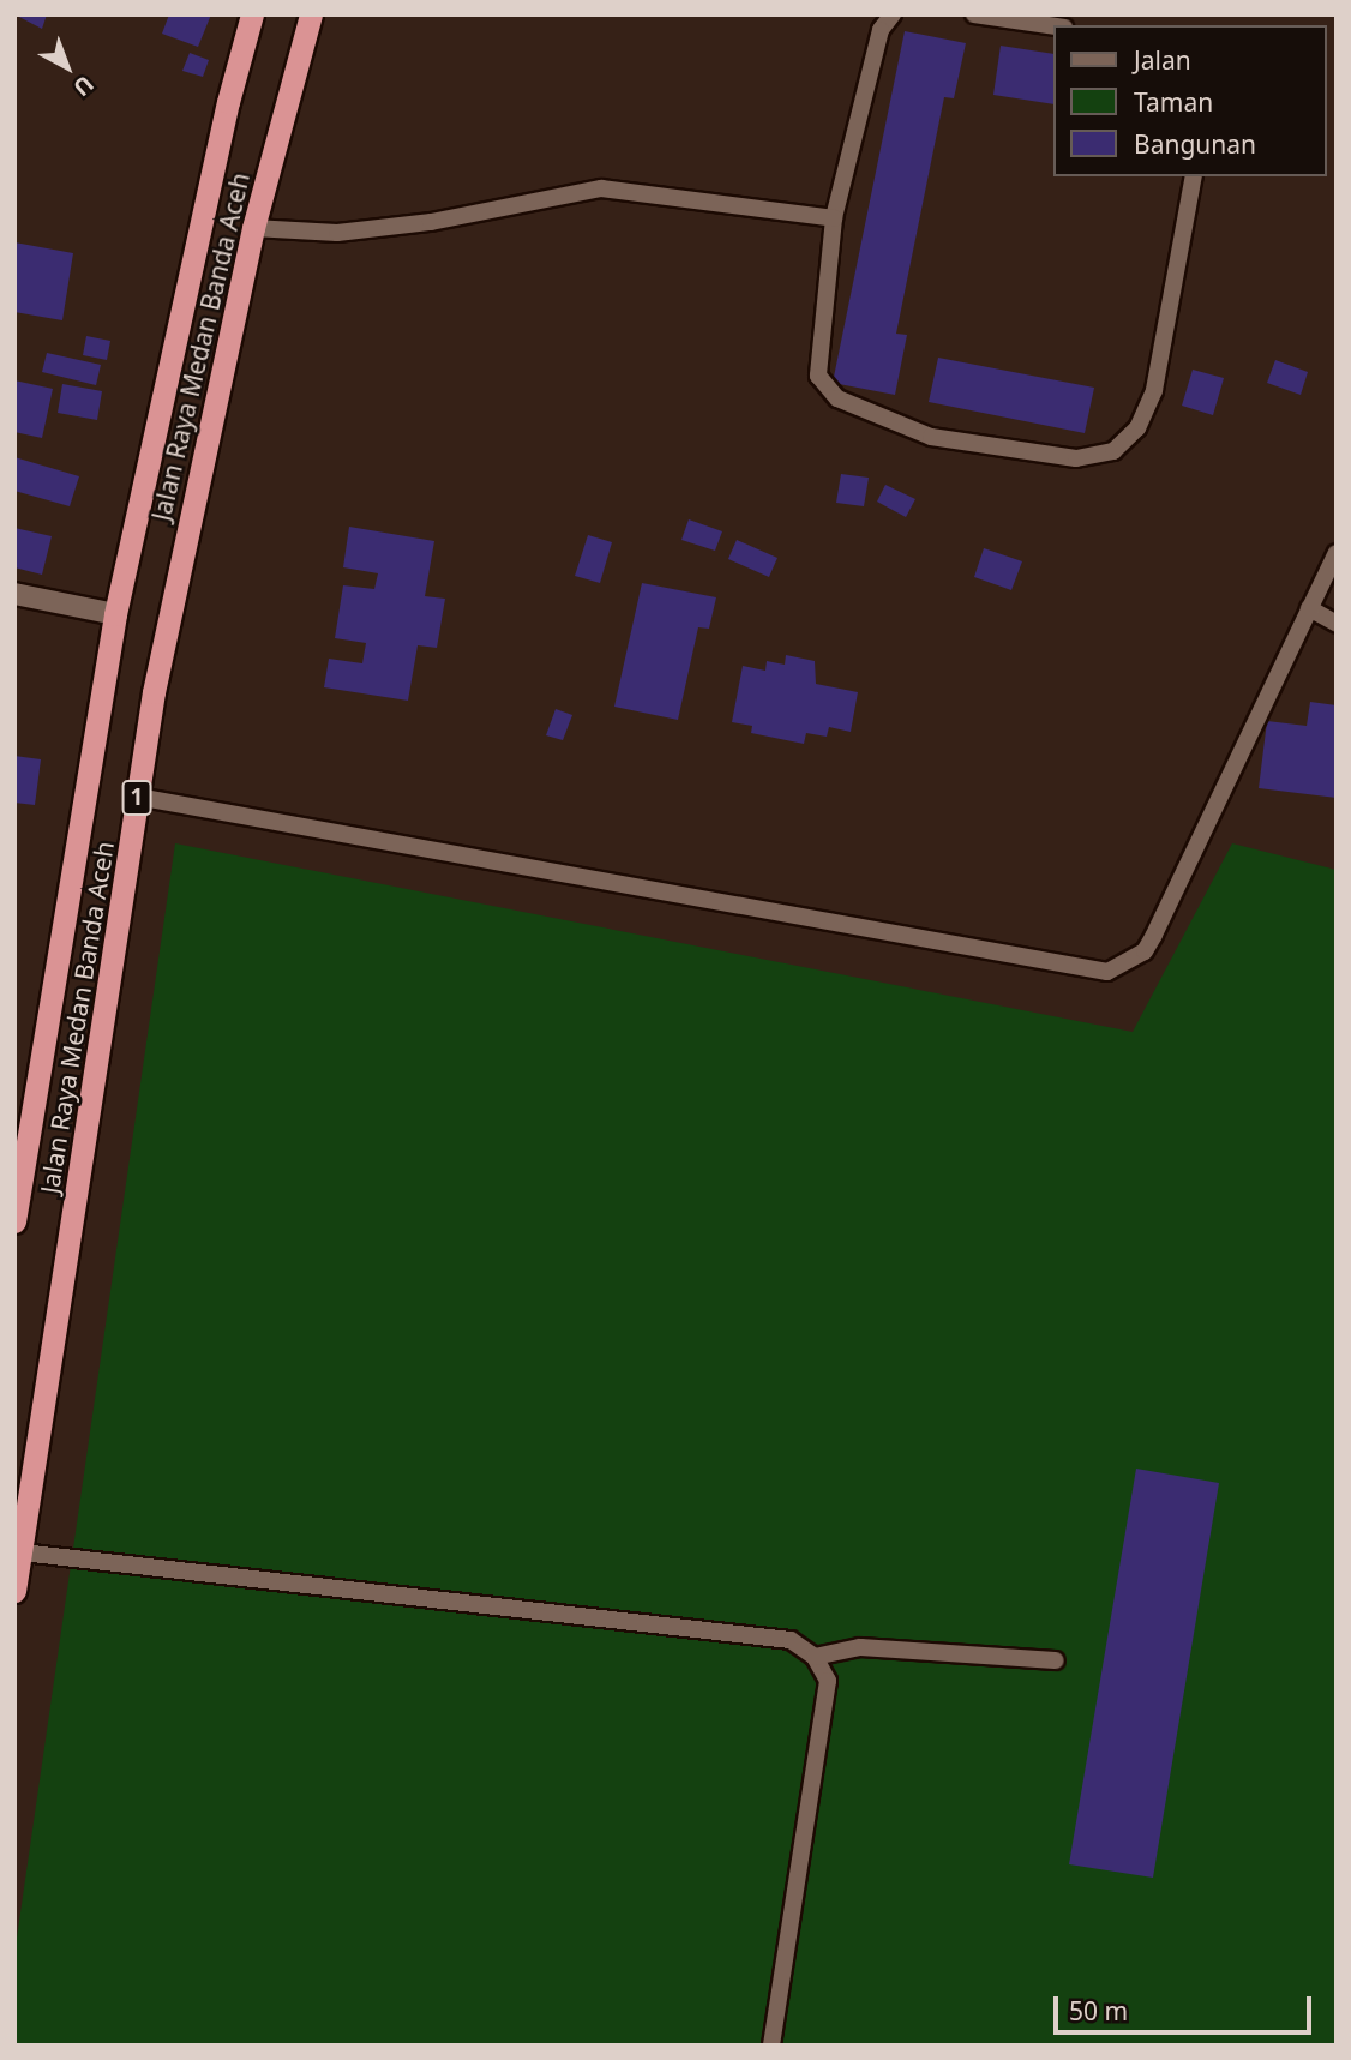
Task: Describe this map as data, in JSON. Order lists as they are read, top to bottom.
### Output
{
  "streets": {
    "highway": ["Jalan Raya Medan Banda Aceh", "1"]
  },
  "legend": ["Jalan", "Taman", "Bangunan"],
  "scale_bar": "50 m",
  "north": "bottom right"
}
